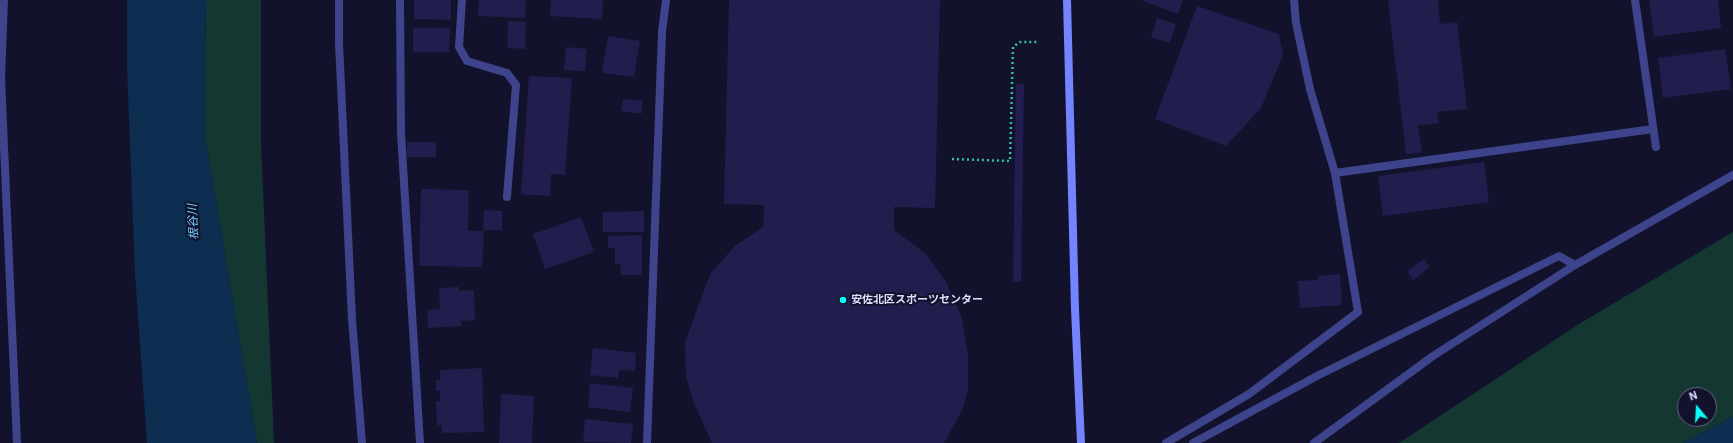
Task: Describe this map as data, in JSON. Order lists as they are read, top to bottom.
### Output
{
  "water": ["根谷川"],
  "places": ["安佐北区スポーツセンター"],
  "north": "top"
}
